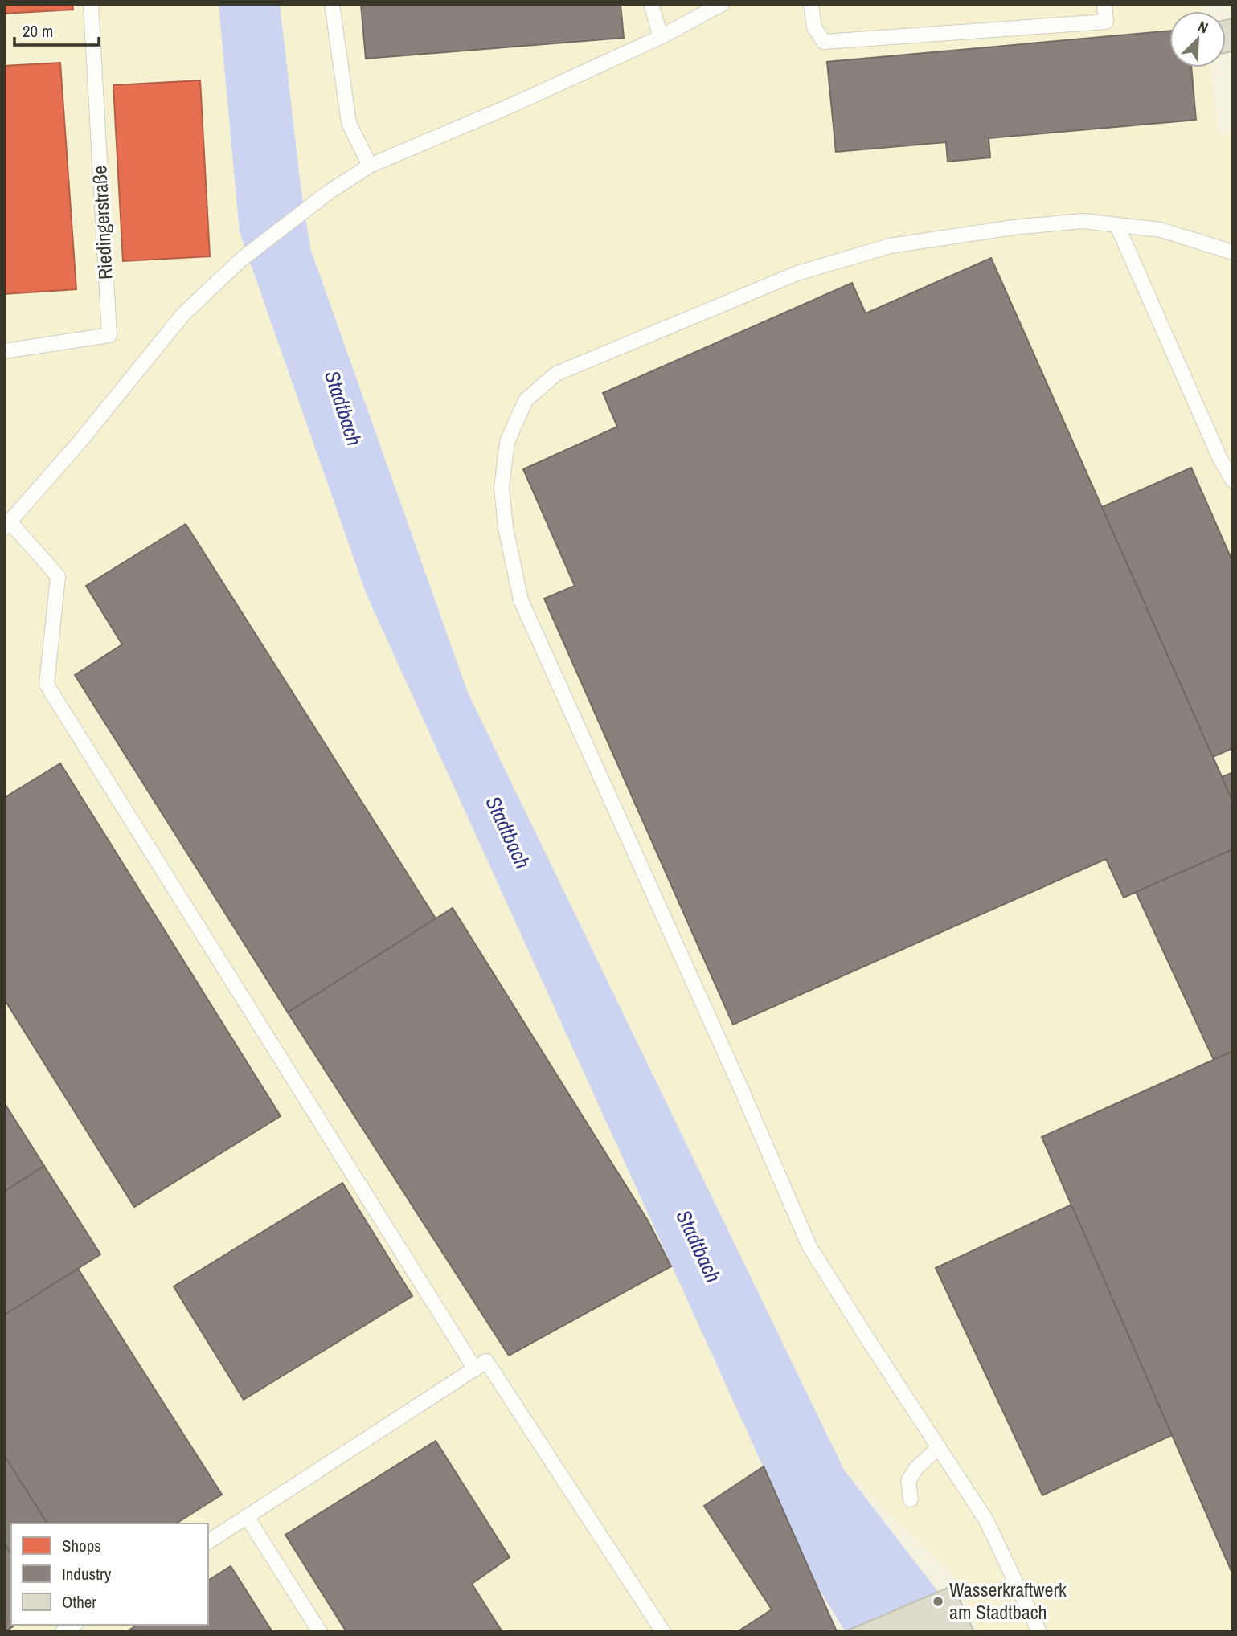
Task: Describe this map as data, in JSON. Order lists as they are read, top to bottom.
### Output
{
  "streets": {
    "lane": ["Riedingerstraße"]
  },
  "water": ["Stadtbach"],
  "places": ["Wasserkraftwerk am Stadtbach"],
  "legend": ["Shops", "Industry", "Other"],
  "scale_bar": "20 m",
  "north": "top right"
}
